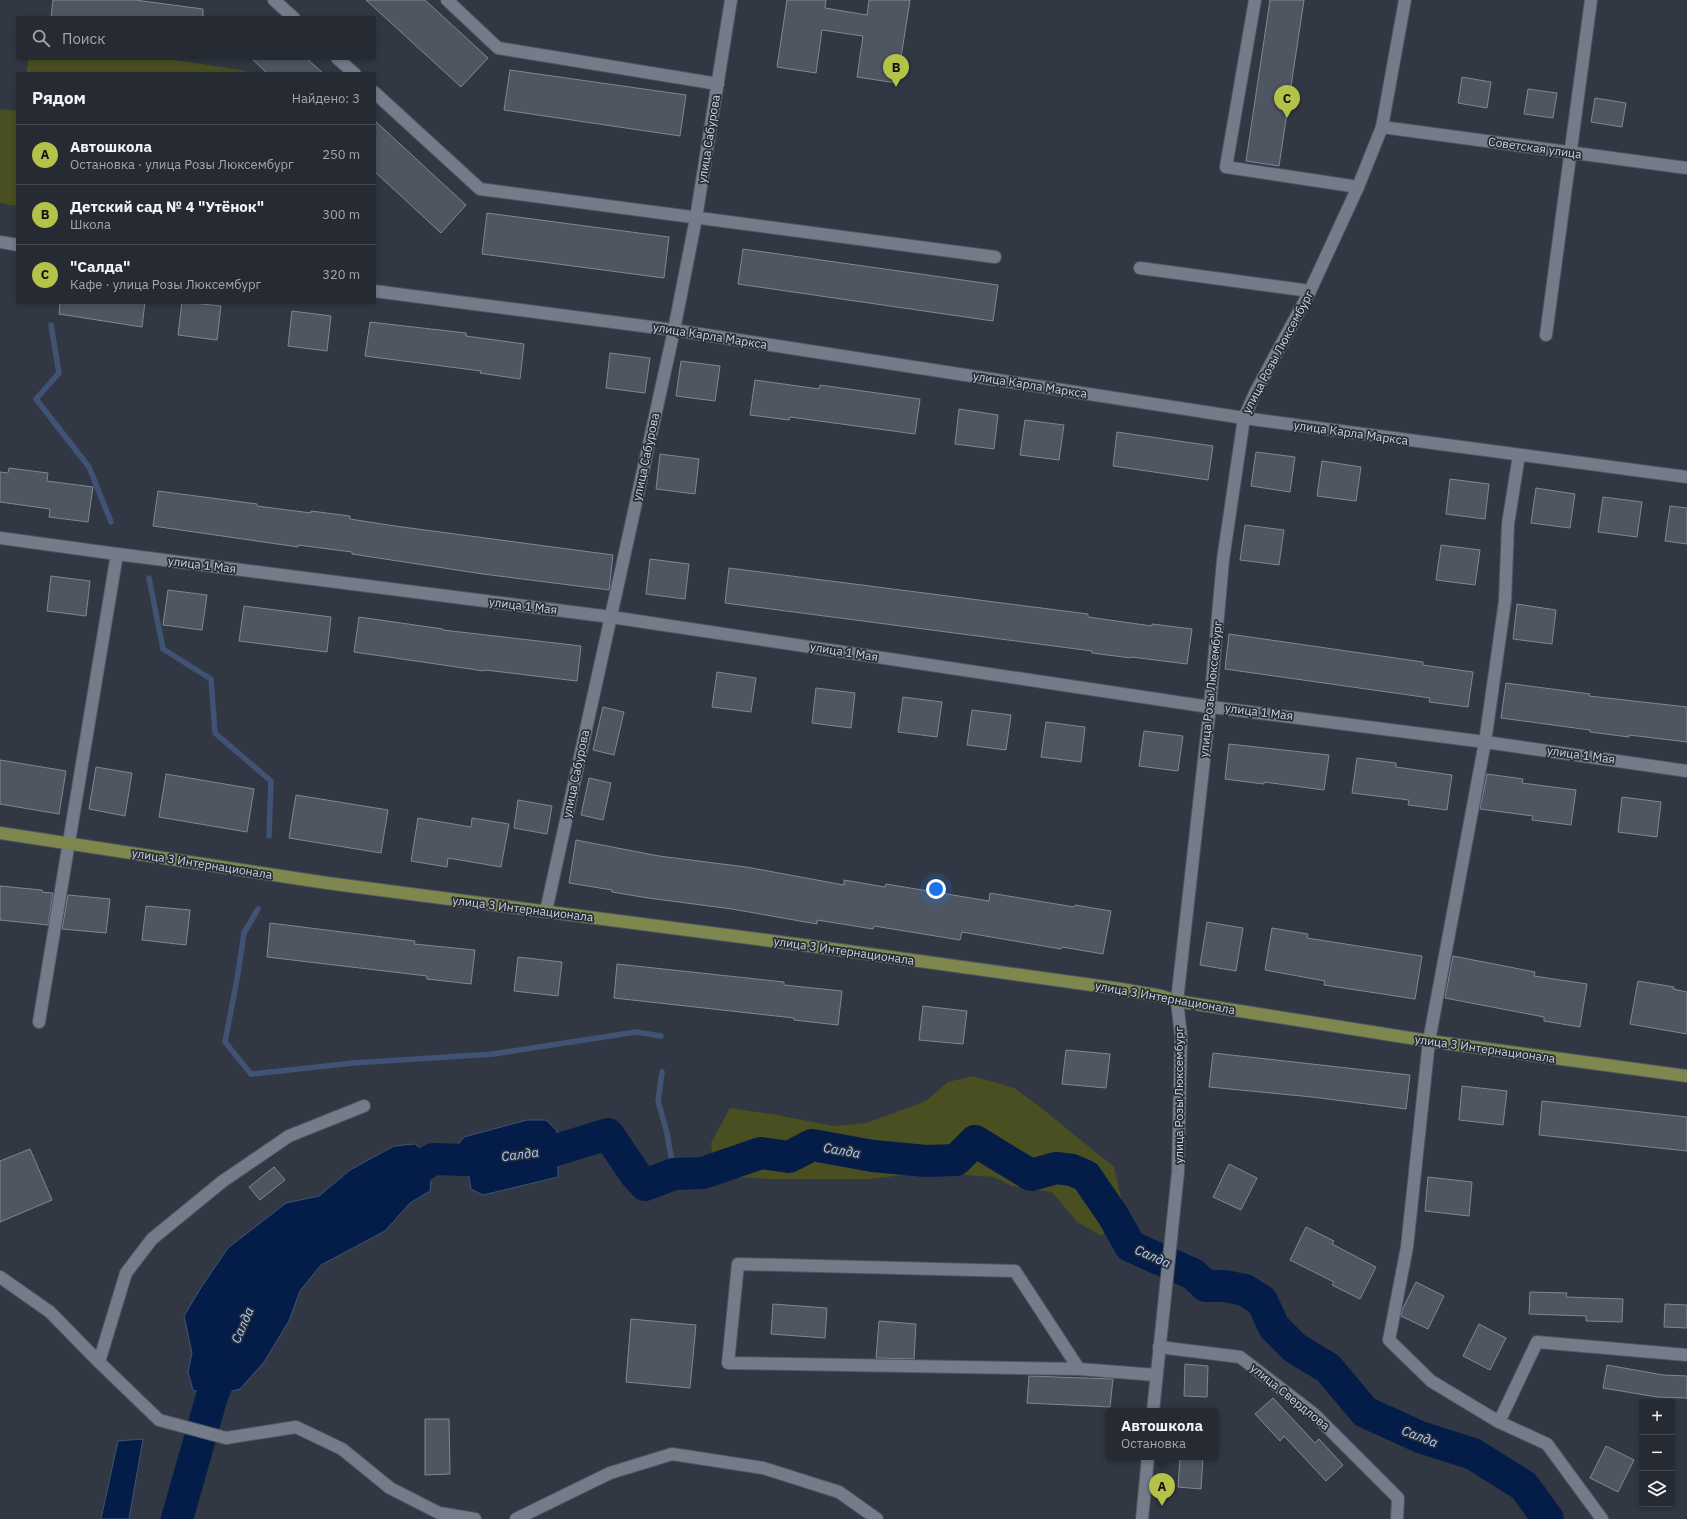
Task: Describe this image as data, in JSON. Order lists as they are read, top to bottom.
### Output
{
  "streets": {
    "main road": ["улица 3 Интернационала"],
    "street": [
      "улица Сабурова",
      "Советская улица",
      "улица Карла Маркса",
      "улица Розы Люксембург",
      "улица 1 Мая",
      "улица Свердлова"
    ]
  },
  "crossings": [
    ["улица Сабурова", "улица Карла Маркса"],
    ["улица Сабурова", "улица 1 Мая"],
    ["улица Сабурова", "улица 3 Интернационала"],
    ["Советская улица", "улица Розы Люксембург"],
    ["улица Карла Маркса", "улица Розы Люксембург"],
    ["улица Розы Люксембург", "улица 1 Мая"],
    ["улица Розы Люксембург", "улица 3 Интернационала"],
    ["улица Розы Люксембург", "улица Свердлова"]
  ],
  "water": ["Салда"],
  "page": {
    "search": "Поиск",
    "pins": ["B", "C", "A"],
    "heading": ["Рядом", "Найдено: 3"],
    "list": [
      {
        "mark": "A",
        "name": "Автошкола",
        "note": "Остановка · улица Розы Люксембург",
        "value": "250 m"
      },
      {
        "mark": "B",
        "name": "Детский сад № 4 \"Утёнок\"",
        "note": "Школа",
        "value": "300 m"
      },
      {
        "mark": "C",
        "name": "\"Салда\"",
        "note": "Кафе · улица Розы Люксембург",
        "value": "320 m"
      }
    ],
    "map_buttons": ["+", "−"],
    "popup": ["Автошкола", "Остановка"]
  }
}
